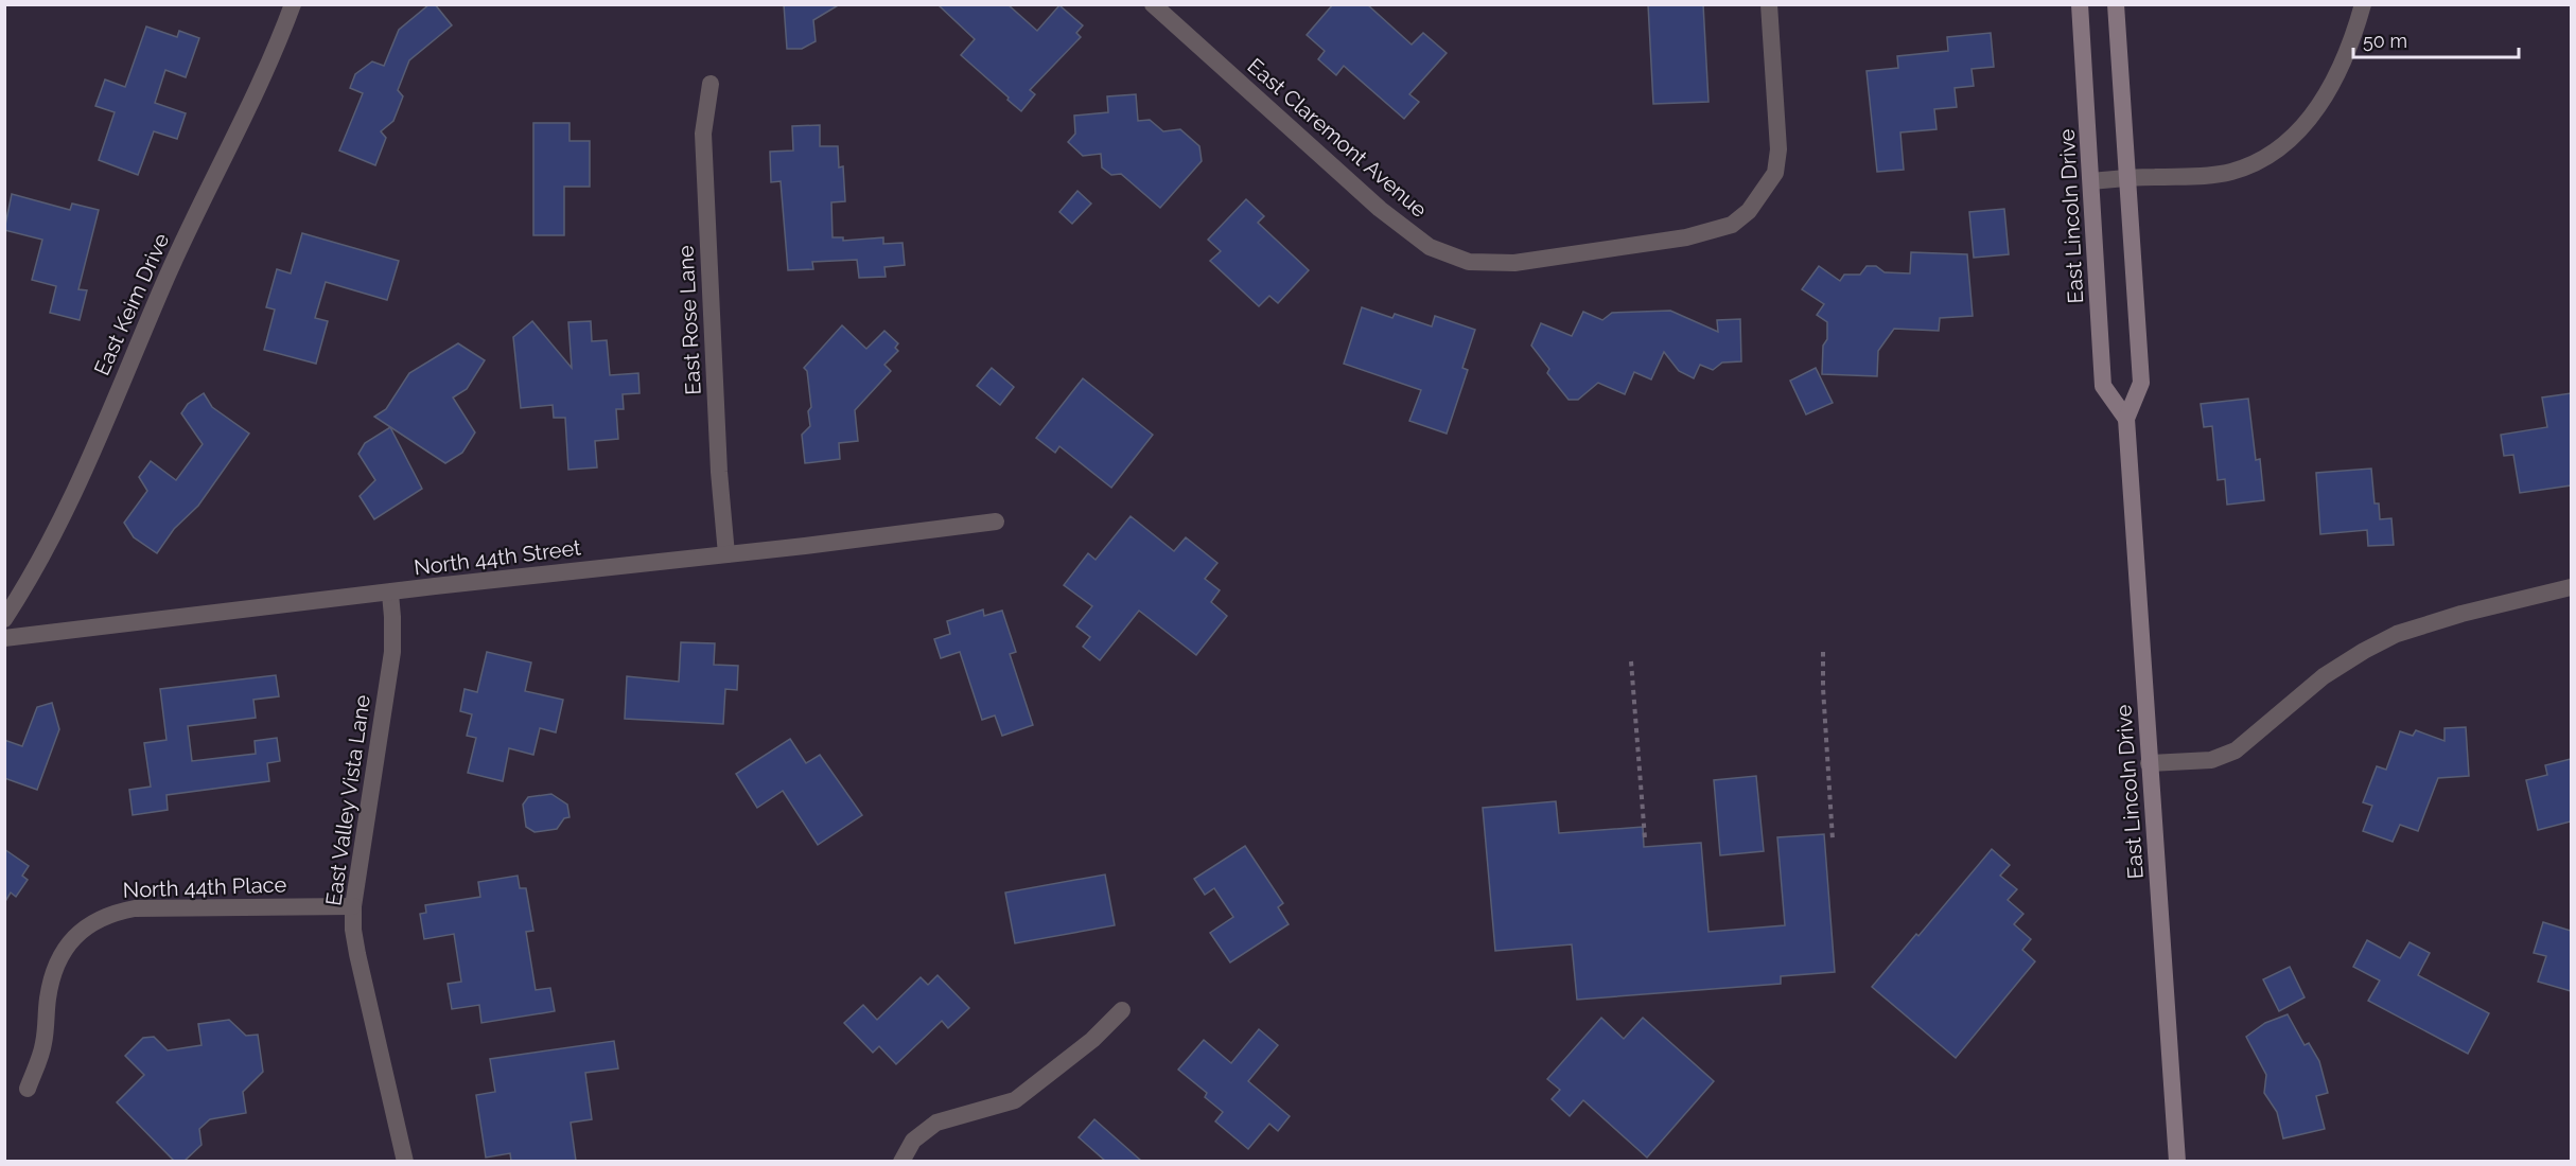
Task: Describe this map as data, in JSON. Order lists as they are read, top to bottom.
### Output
{
  "streets": {
    "main road": ["East Lincoln Drive"],
    "street": [
      "East Claremont Avenue",
      "East Keim Drive",
      "East Rose Lane",
      "North 44th Street",
      "East Valley Vista Lane",
      "North 44th Place"
    ]
  },
  "crossings": [
    ["East Rose Lane", "North 44th Street"],
    ["North 44th Street", "East Valley Vista Lane"],
    ["East Valley Vista Lane", "North 44th Place"]
  ],
  "scale_bar": "50 m"
}
